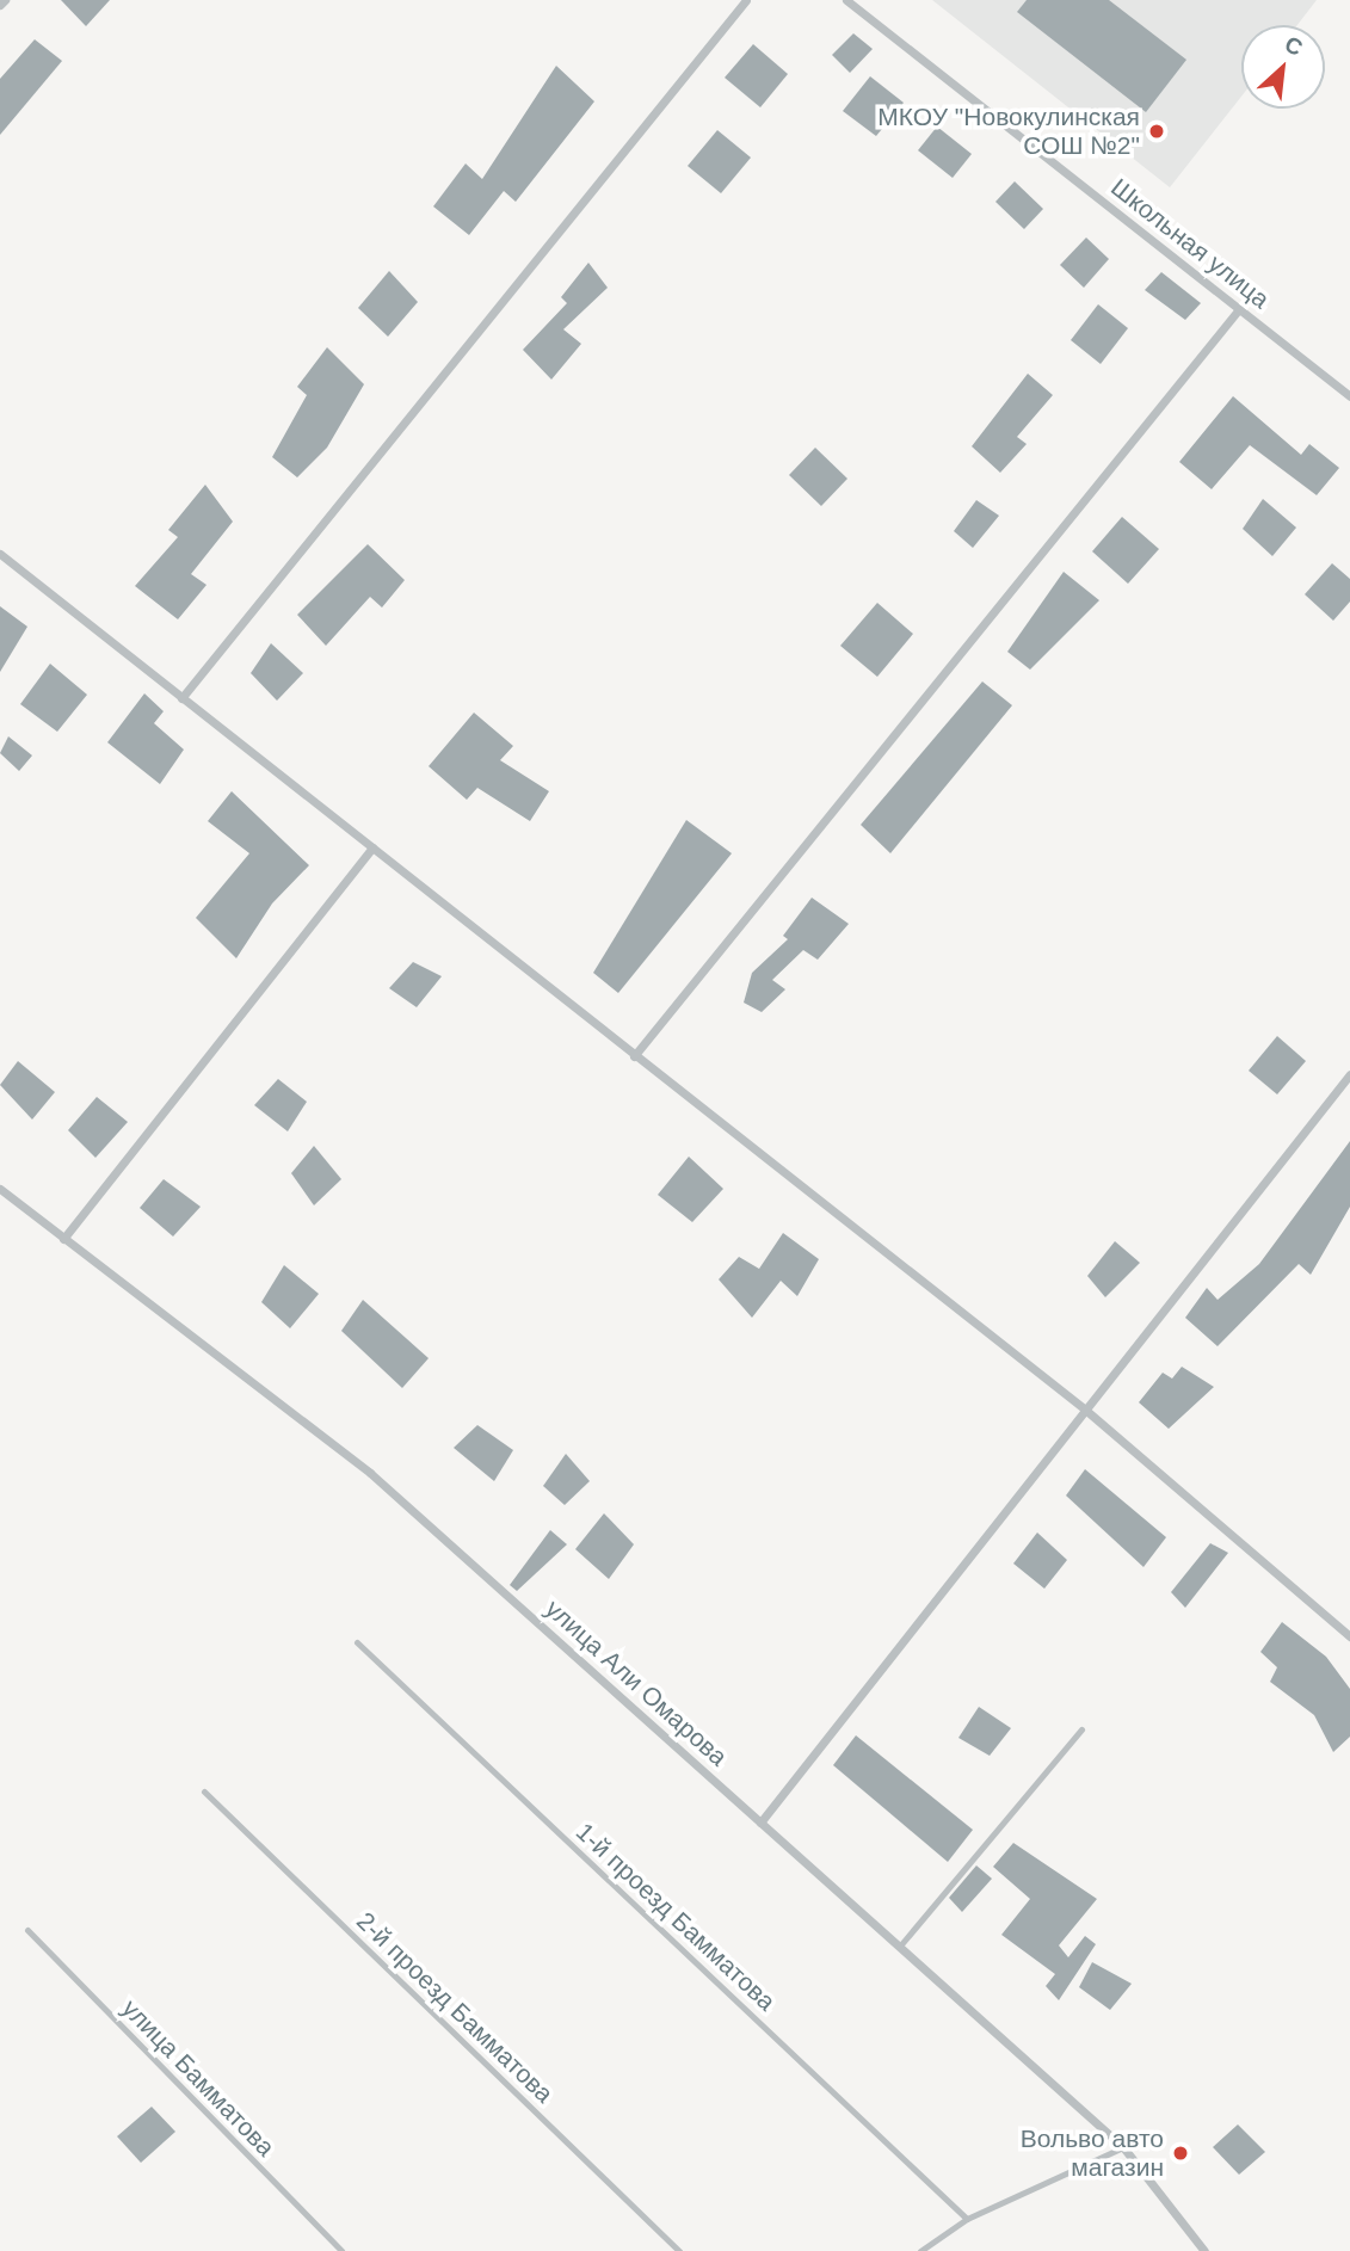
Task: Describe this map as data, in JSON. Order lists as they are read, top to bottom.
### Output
{
  "streets": {
    "street": ["Школьная улица", "улица Али Омарова"],
    "lane": ["1-й проезд Бамматова", "2-й проезд Бамматова", "улица Бамматова"]
  },
  "places": ["МКОУ \"Новокулинская СОШ №2\"", "Вольво авто магазин"],
  "north": "top right"
}
